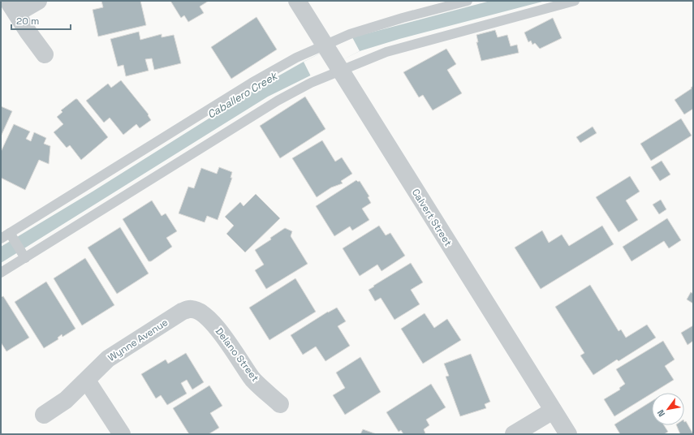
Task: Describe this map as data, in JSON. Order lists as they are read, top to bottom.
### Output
{
  "streets": {
    "street": ["Calvert Street", "Wynne Avenue", "Delano Street"]
  },
  "crossings": [
    ["Wynne Avenue", "Delano Street"]
  ],
  "water": ["Caballero Creek"],
  "scale_bar": "20 m",
  "north": "bottom left"
}
